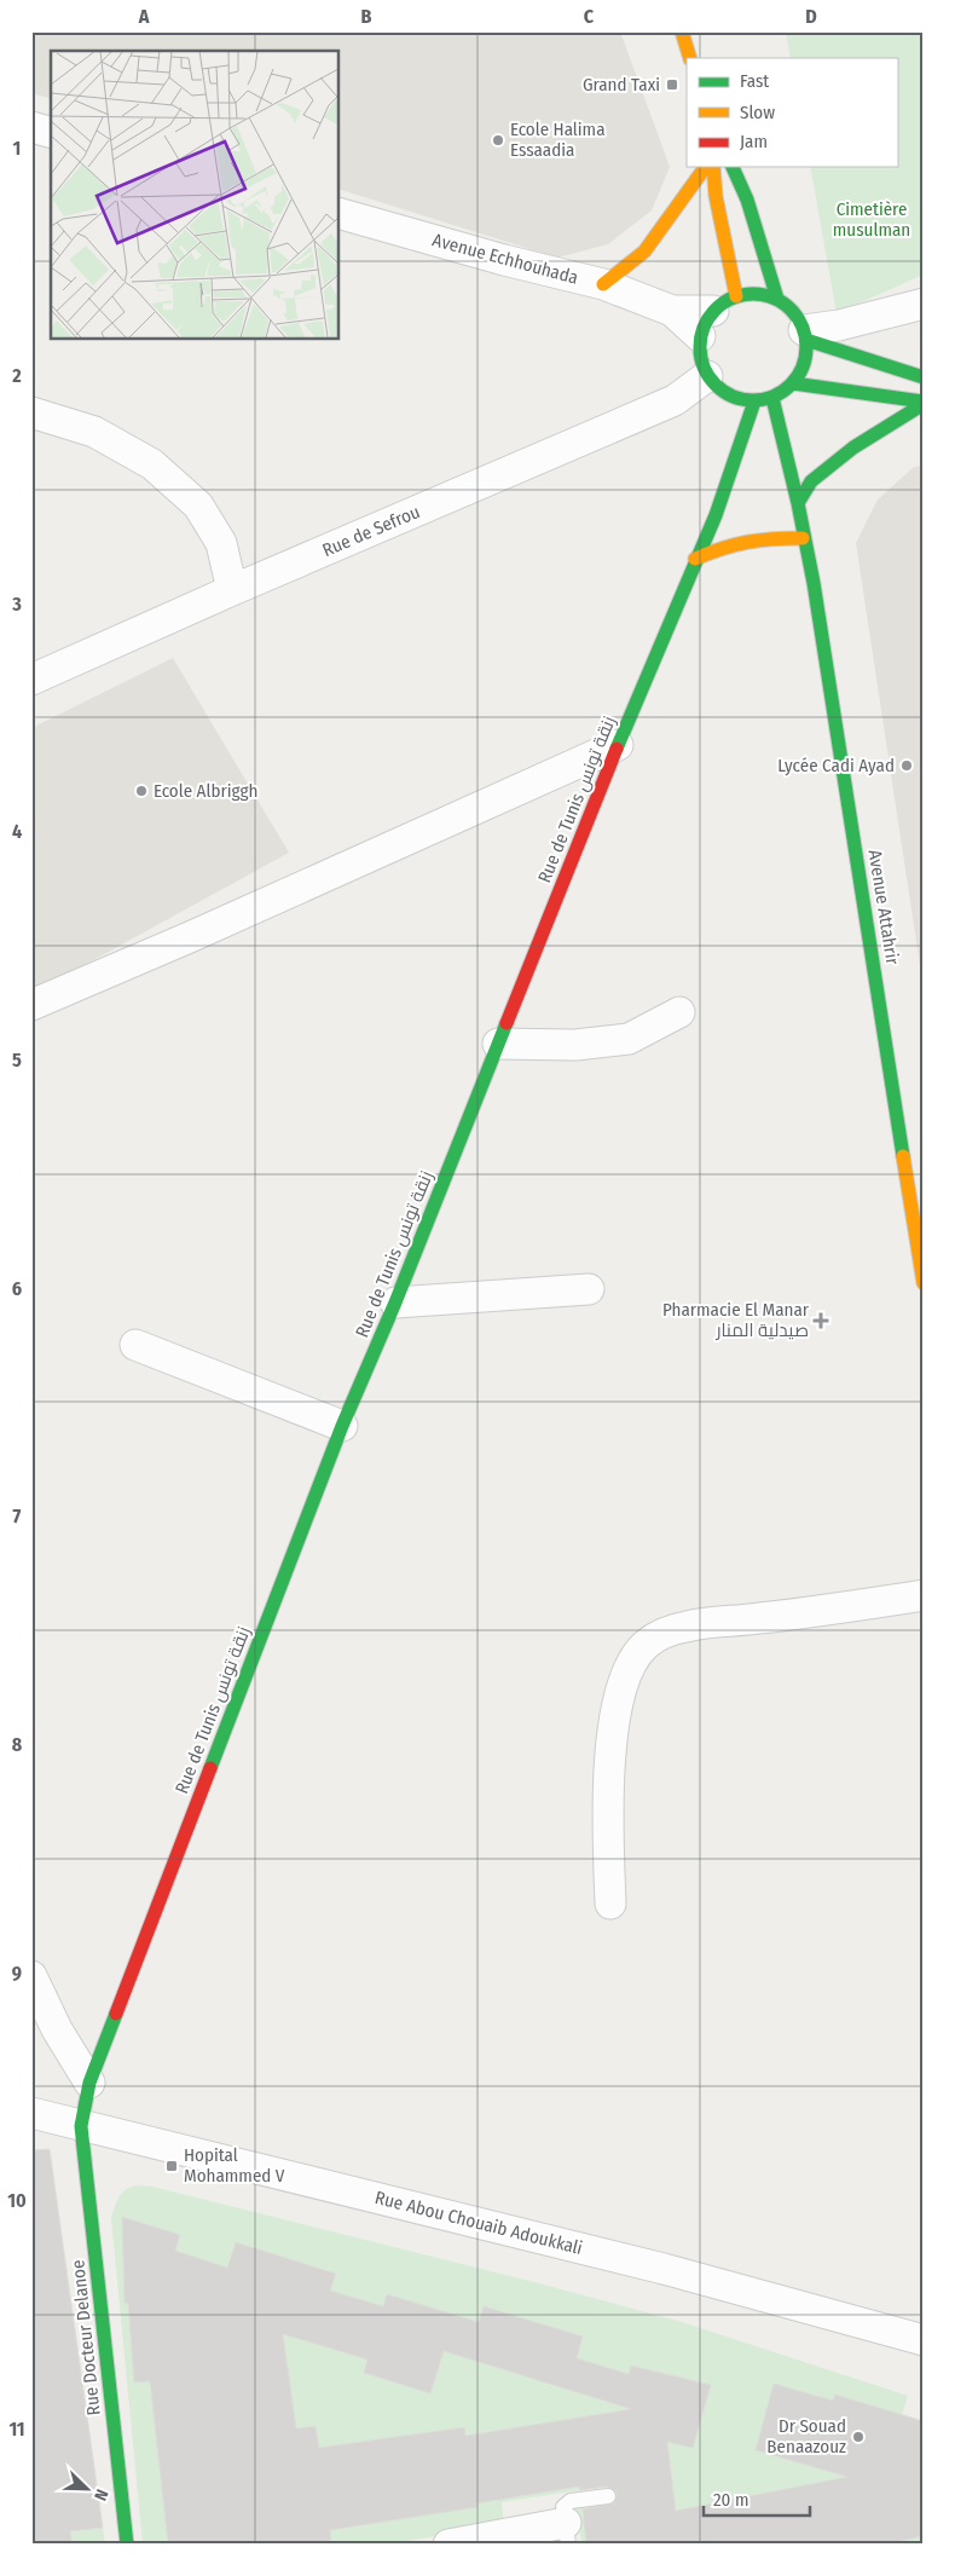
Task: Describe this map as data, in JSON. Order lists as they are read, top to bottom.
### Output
{
  "streets": {
    "street": [
      "Avenue Echhouhada",
      "Rue de Sefrou",
      "Rue de Tunis زنقة تونس",
      "Avenue Attahrir",
      "Rue Abou Chouaib Adoukkali",
      "Rue Docteur Delanoe"
    ]
  },
  "crossings": [
    ["Avenue Echhouhada", "Rue de Sefrou"],
    ["Avenue Echhouhada", "Rue de Tunis زنقة تونس"],
    ["Avenue Echhouhada", "Avenue Attahrir"],
    ["Rue de Sefrou", "Rue de Tunis زنقة تونس"],
    ["Rue de Sefrou", "Avenue Attahrir"],
    ["Rue de Tunis زنقة تونس", "Avenue Attahrir"],
    ["Rue de Tunis زنقة تونس", "Rue Abou Chouaib Adoukkali"],
    ["Rue de Tunis زنقة تونس", "Rue Docteur Delanoe"],
    ["Rue Abou Chouaib Adoukkali", "Rue Docteur Delanoe"]
  ],
  "parks": ["Cimetière musulman"],
  "places": {
    "transit": ["Grand Taxi", "Hopital Mohammed V"],
    "other": [
      "Ecole Halima Essaadia",
      "Lycée Cadi Ayad",
      "Ecole Albriggh",
      "Dr Souad Benaazouz"
    ],
    "health": ["Pharmacie El Manar صيدلية المنار"]
  },
  "legend": ["Fast", "Slow", "Jam"],
  "scale_bar": "20 m",
  "north": "bottom right",
  "grid": {
    "columns": [
      "A",
      "B",
      "C",
      "D"
    ],
    "rows": [
      "1",
      "2",
      "3",
      "4",
      "5",
      "6",
      "7",
      "8",
      "9",
      "10",
      "11"
    ]
  }
}
